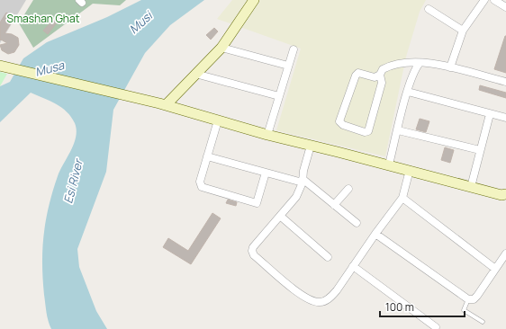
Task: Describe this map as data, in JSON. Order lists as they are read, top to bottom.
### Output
{
  "water": ["Musi", "Musa", "Esi River"],
  "parks": ["Smashan Ghat"],
  "scale_bar": "100 m"
}
